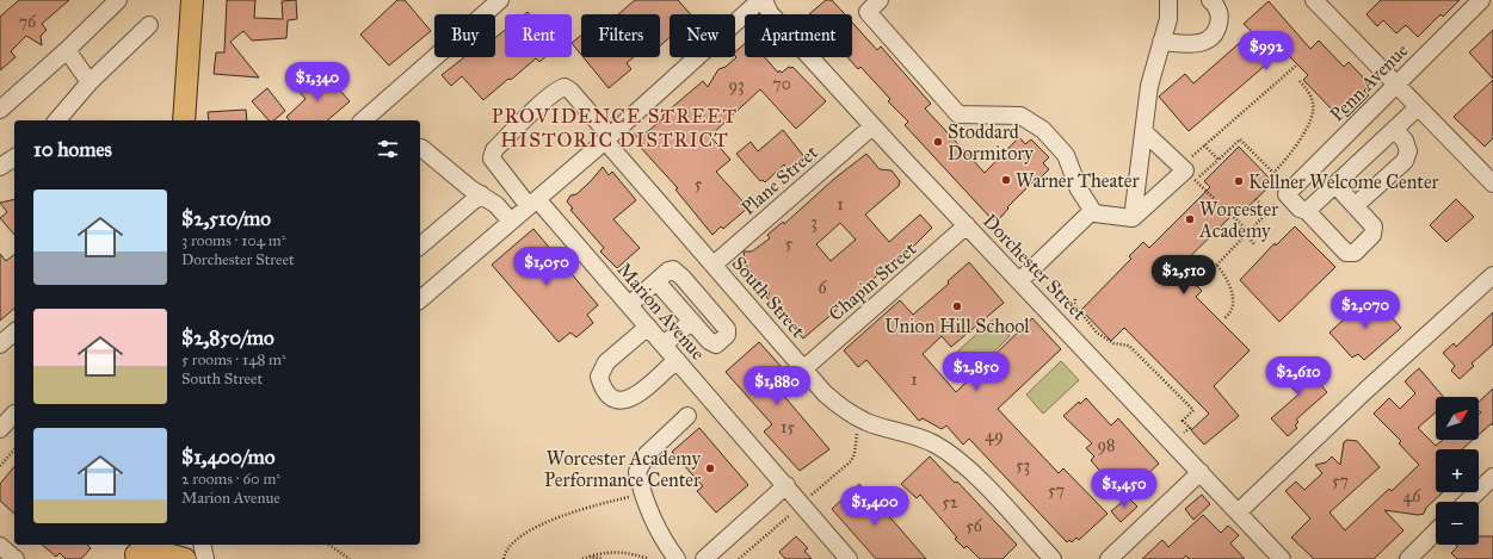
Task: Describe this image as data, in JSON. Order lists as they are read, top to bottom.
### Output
{
  "streets": {
    "street": [
      "Penn Avenue",
      "Plane Street",
      "Dorchester Street",
      "Chapin Street",
      "South Street",
      "Marion Avenue"
    ]
  },
  "crossings": [
    ["Plane Street", "Dorchester Street"],
    ["Plane Street", "South Street"],
    ["Dorchester Street", "Chapin Street"],
    ["Chapin Street", "South Street"],
    ["South Street", "Marion Avenue"]
  ],
  "districts": ["PROVIDENCE STREET HISTORIC DISTRICT"],
  "places": [
    "Stoddard Dormitory",
    "Warner Theater",
    "Kellner Welcome Center",
    "Worcester Academy",
    "Union Hill School",
    "Worcester Academy Performance Center"
  ],
  "house_numbers": [
    "76",
    "70",
    "93",
    "5",
    "1",
    "3",
    "5",
    "6",
    "1",
    "15",
    "49",
    "98",
    "53",
    "57",
    "57",
    "46",
    "52",
    "56"
  ],
  "north": "top right",
  "page": {
    "chip": [
      "Buy",
      "Rent",
      "Filters",
      "New",
      "Apartment"
    ],
    "price": [
      "$992",
      "$1,340",
      "$1,050",
      "$2,510",
      "$2,070",
      "$2,850",
      "$2,610",
      "$1,880",
      "$1,450",
      "$1,400"
    ],
    "heading": "10 homes",
    "list": [
      {
        "name": "$2,510/mo",
        "note": "3 rooms · 104 m² · Dorchester Street"
      },
      {
        "name": "$2,850/mo",
        "note": "5 rooms · 148 m² · South Street"
      },
      {
        "name": "$1,400/mo",
        "note": "2 rooms · 60 m² · Marion Avenue"
      }
    ],
    "map_buttons": ["+", "−"]
  }
}
